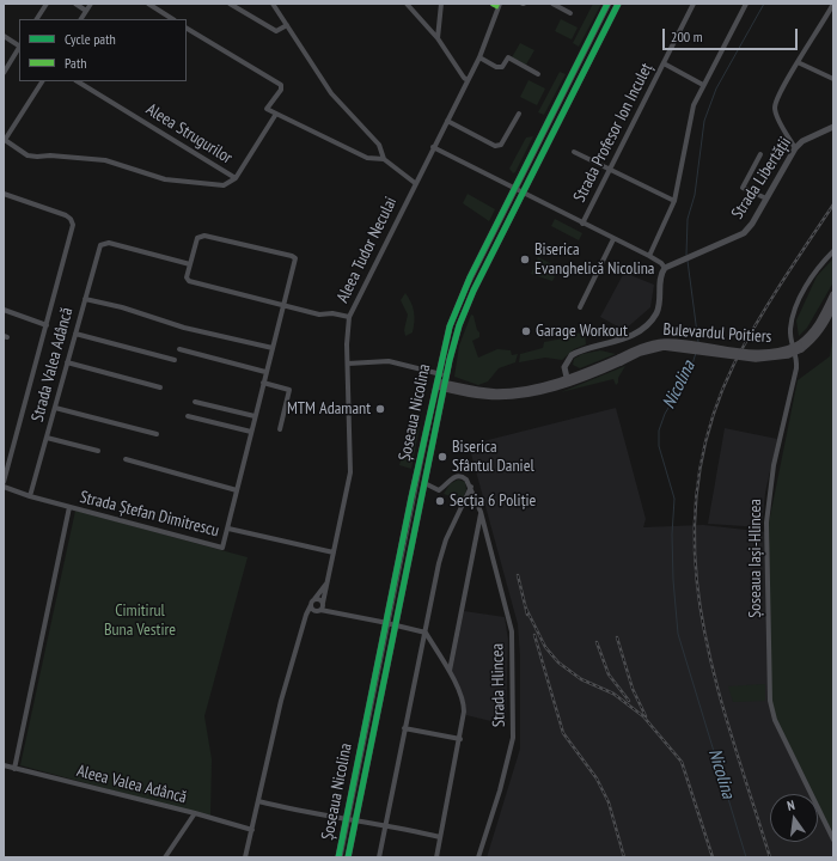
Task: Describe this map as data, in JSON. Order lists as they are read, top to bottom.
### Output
{
  "streets": {
    "main road": ["Bulevardul Poitiers", "Șoseaua Nicolina"],
    "street": [
      "Strada Profesor Ion Inculeț",
      "Aleea Strugurilor",
      "Strada Libertății",
      "Aleea Tudor Neculai",
      "Strada Valea Adâncă",
      "Strada Ștefan Dimitrescu",
      "Șoseaua Iași-Hlincea",
      "Strada Hlincea",
      "Aleea Valea Adâncă"
    ]
  },
  "crossings": [
    ["Aleea Tudor Neculai", "Strada Ștefan Dimitrescu"],
    ["Aleea Tudor Neculai", "Aleea Valea Adâncă"],
    ["Bulevardul Poitiers", "Șoseaua Nicolina"],
    ["Strada Valea Adâncă", "Strada Ștefan Dimitrescu"]
  ],
  "water": ["Nicolina"],
  "parks": ["Cimitirul Buna Vestire"],
  "places": [
    "Biserica Evanghelică Nicolina",
    "Garage Workout",
    "MTM Adamant",
    "Biserica Sfântul Daniel",
    "Secția 6 Poliție"
  ],
  "legend": ["Cycle path", "Path"],
  "scale_bar": "200 m",
  "north": "top"
}
